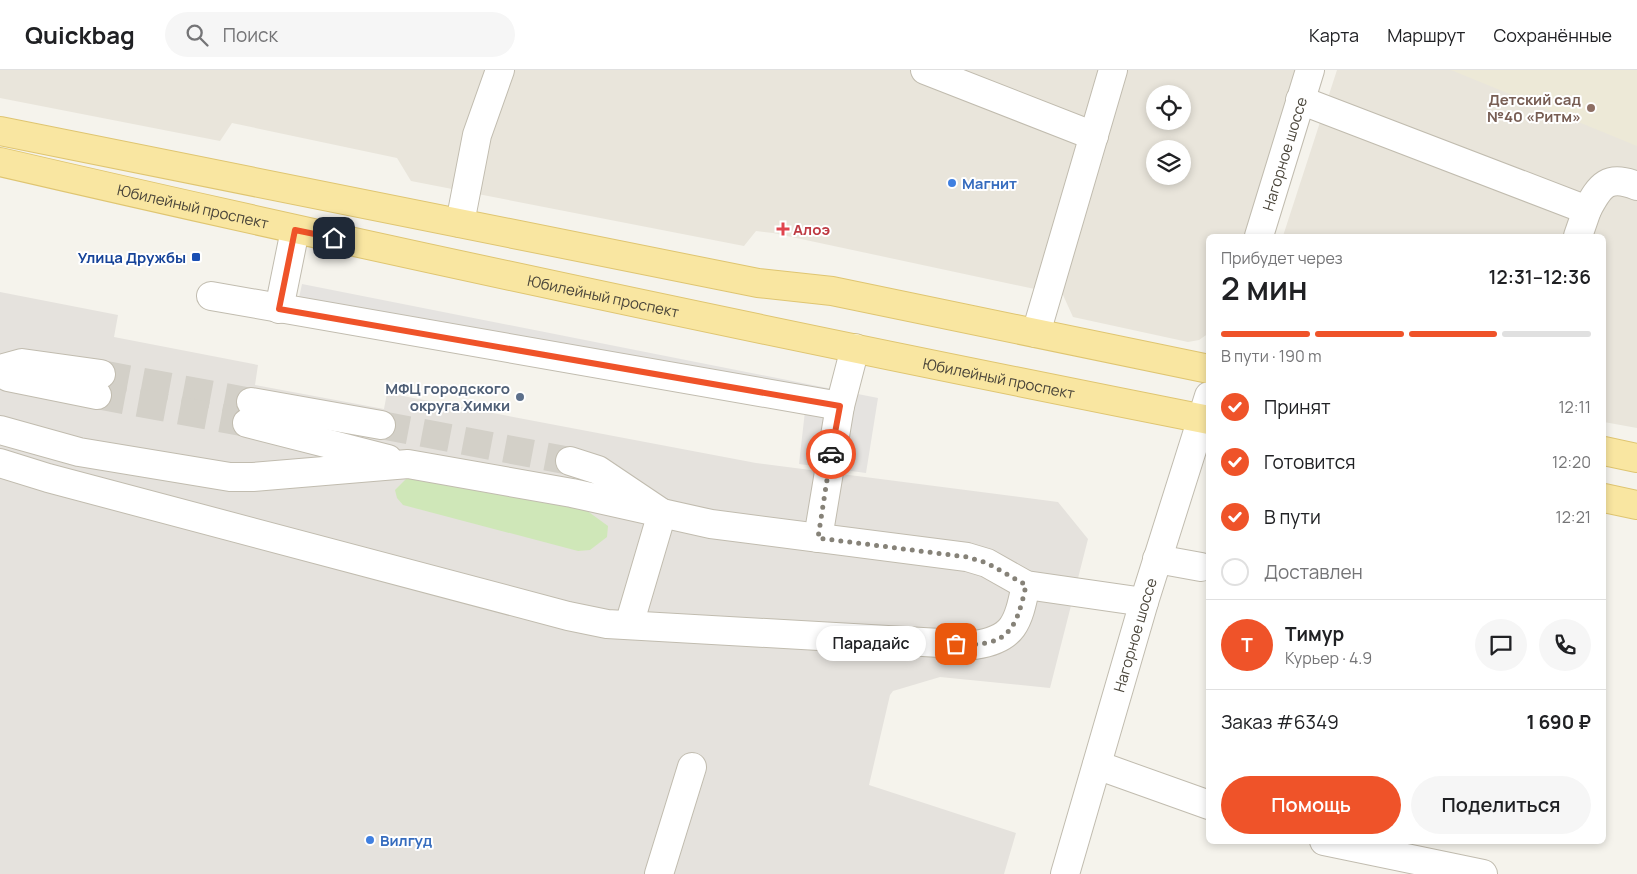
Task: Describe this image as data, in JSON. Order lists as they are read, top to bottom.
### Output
{
  "streets": {
    "main road": ["Юбилейный проспект"],
    "street": ["Нагорное шоссе"]
  },
  "crossings": [
    ["Нагорное шоссе", "Юбилейный проспект"]
  ],
  "places": {
    "other": [
      "Детский сад №40 «Ритм»",
      "Магнит",
      "МФЦ городского округа Химки",
      "Парадайс",
      "Вилгуд"
    ],
    "health": ["Алоэ"],
    "transit": ["Улица Дружбы"]
  },
  "page": {
    "header": "Quickbag",
    "search": "Поиск",
    "nav": ["Карта", "Маршрут", "Сохранённые"],
    "heading": ["2 мин", "Прибудет через", "12:31–12:36"],
    "panel": [
      "Тимур",
      "Курьер · 4.9",
      "Заказ #6349",
      "1 690 ₽"
    ],
    "bar": "В пути · 190 m",
    "list": [
      ["Принят", "12:11"],
      ["Готовится", "12:20"],
      ["В пути", "12:21"],
      "Доставлен"
    ],
    "round": "Т",
    "bubble": "Парадайс",
    "buttons": ["Помощь", "Поделиться"]
  }
}
